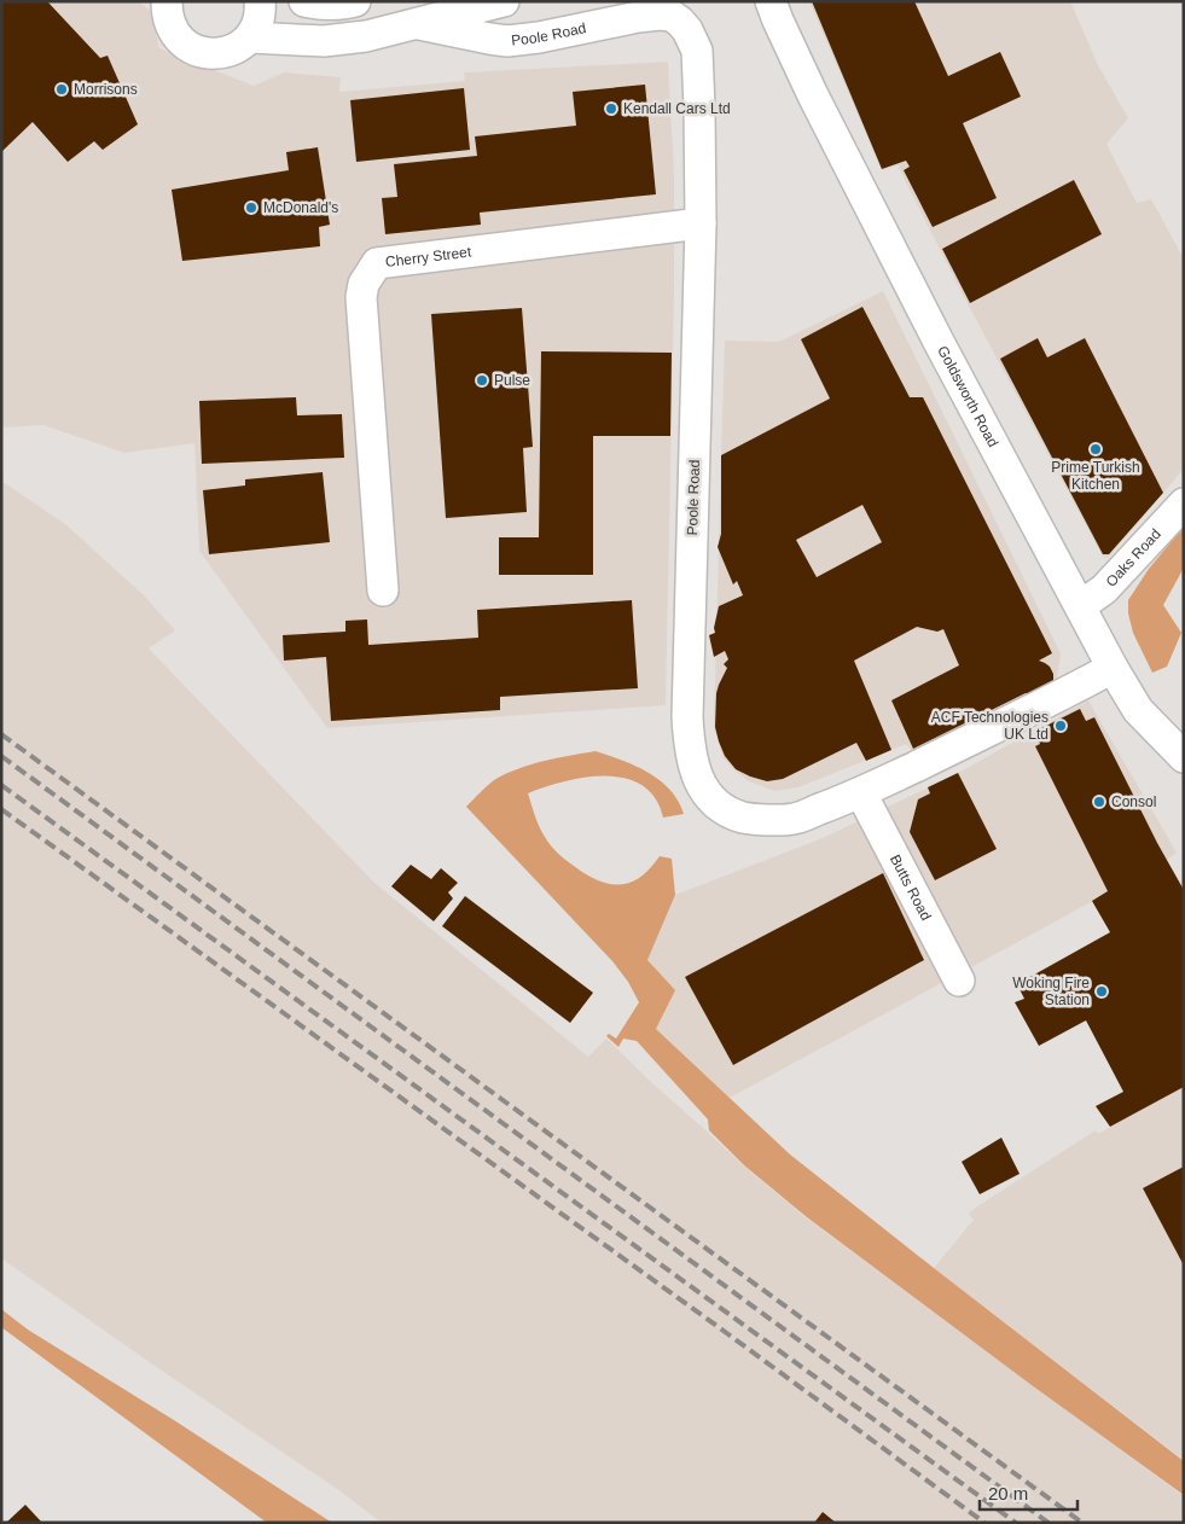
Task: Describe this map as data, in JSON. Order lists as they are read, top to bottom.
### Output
{
  "streets": {
    "street": [
      "Poole Road",
      "Cherry Street",
      "Goldsworth Road",
      "Oaks Road",
      "Butts Road"
    ]
  },
  "crossings": [
    ["Poole Road", "Cherry Street"],
    ["Poole Road", "Goldsworth Road"],
    ["Poole Road", "Butts Road"],
    ["Goldsworth Road", "Oaks Road"]
  ],
  "places": [
    "Morrisons",
    "Kendall Cars Ltd",
    "McDonald's",
    "Pulse",
    "Prime Turkish Kitchen",
    "ACF Technologies UK Ltd",
    "Consol",
    "Woking Fire Station"
  ],
  "scale_bar": "20 m"
}
